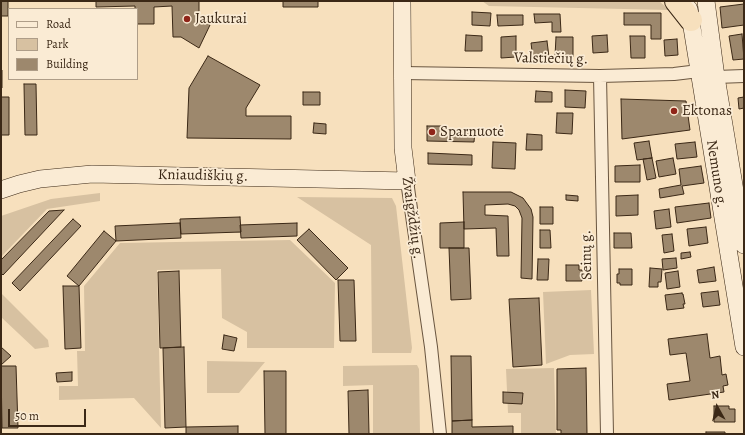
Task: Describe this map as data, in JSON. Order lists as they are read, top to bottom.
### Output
{
  "streets": {
    "main road": ["Nemuno g.", "Kniaudiškių g.", "Žvaigždžių g."],
    "street": ["Valstiečių g.", "Seinų g."]
  },
  "crossings": [
    ["Valstiečių g.", "Nemuno g."],
    ["Valstiečių g.", "Žvaigždžių g."],
    ["Valstiečių g.", "Seinų g."],
    ["Kniaudiškių g.", "Žvaigždžių g."]
  ],
  "places": ["Jaukurai", "Ektonas", "Sparnuotė"],
  "legend": ["Road", "Park", "Building"],
  "scale_bar": "50 m",
  "north": "top"
}
